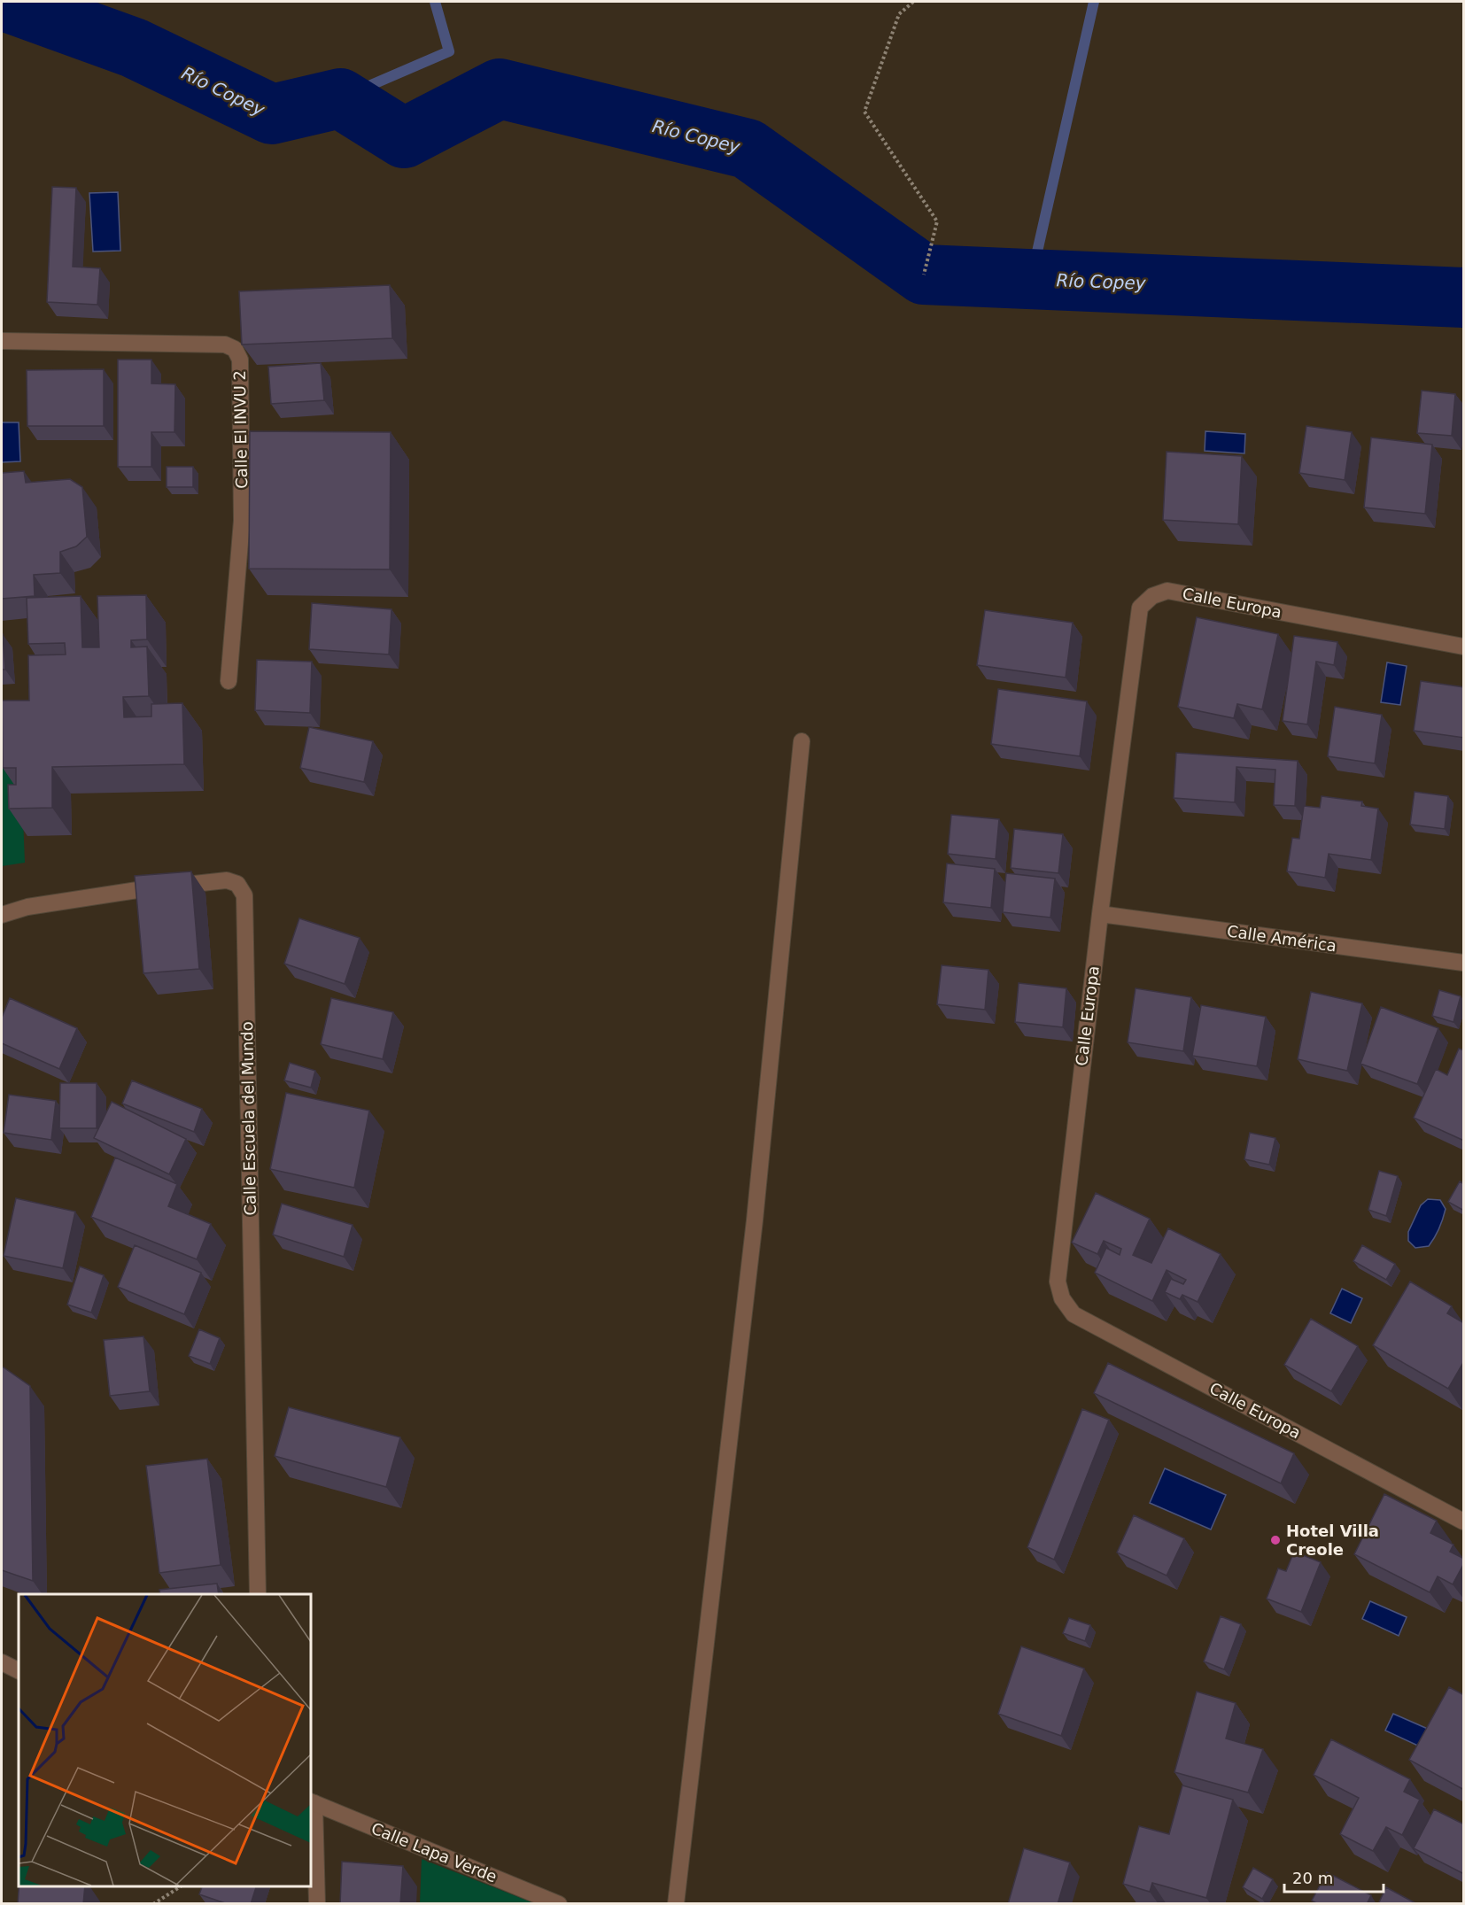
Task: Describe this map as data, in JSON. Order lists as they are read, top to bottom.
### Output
{
  "streets": {
    "street": [
      "Calle El INVU 2",
      "Calle Europa",
      "Calle América",
      "Calle Escuela del Mundo",
      "Calle Lapa Verde"
    ]
  },
  "crossings": [
    ["Calle Europa", "Calle América"]
  ],
  "water": ["Río Copey"],
  "places": ["Hotel Villa Creole"],
  "scale_bar": "20 m"
}
